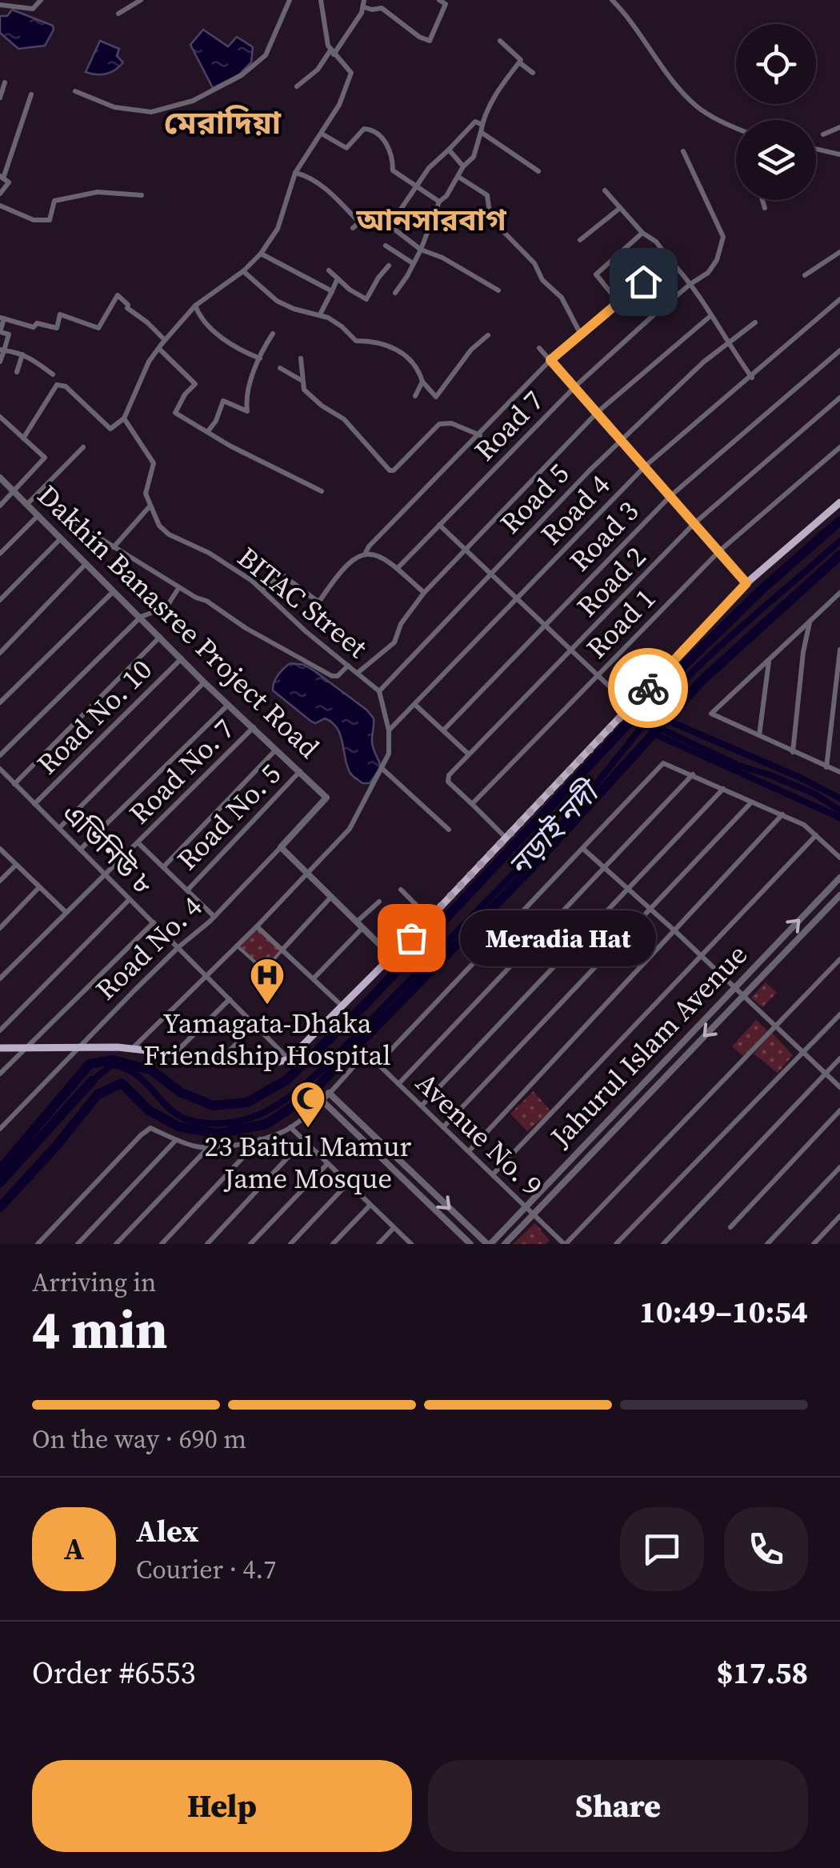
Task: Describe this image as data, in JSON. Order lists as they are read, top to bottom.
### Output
{
  "streets": {
    "street": [
      "Road 7",
      "Road 5",
      "Road 4",
      "Road 3",
      "Road 2",
      "BITAC Street",
      "Dakhin Banasree Project Road",
      "Road 1",
      "Road No. 10",
      "Road No. 7",
      "Road No. 5",
      "এভিনিউ ৮",
      "Road No. 4",
      "Jahurul Islam Avenue",
      "Avenue No. 9"
    ]
  },
  "crossings": [
    ["Road 5", "BITAC Street"],
    ["Road 2", "Road 1"],
    ["Dakhin Banasree Project Road", "Road No. 10"],
    ["Dakhin Banasree Project Road", "Road No. 7"],
    ["Dakhin Banasree Project Road", "Road No. 5"],
    ["Dakhin Banasree Project Road", "Road No. 4"],
    ["Road No. 10", "এভিনিউ ৮"],
    ["Road No. 7", "এভিনিউ ৮"],
    ["এভিনিউ ৮", "Road No. 4"],
    ["Jahurul Islam Avenue", "Avenue No. 9"]
  ],
  "districts": ["মেরাদিয়া", "আনসারবাগ"],
  "water": ["নড়াই নদী"],
  "places": {
    "other": ["Meradia Hat"],
    "hospital": ["Yamagata-Dhaka Friendship Hospital"],
    "mosque": ["23 Baitul Mamur Jame Mosque"]
  },
  "page": {
    "bubble": "Meradia Hat",
    "heading": ["4 min", "Arriving in", "10:49–10:54"],
    "panel": [
      "Alex",
      "Courier · 4.7",
      "Order #6553",
      "$17.58"
    ],
    "bar": "On the way · 690 m",
    "round": "A",
    "buttons": ["Help", "Share"]
  }
}
